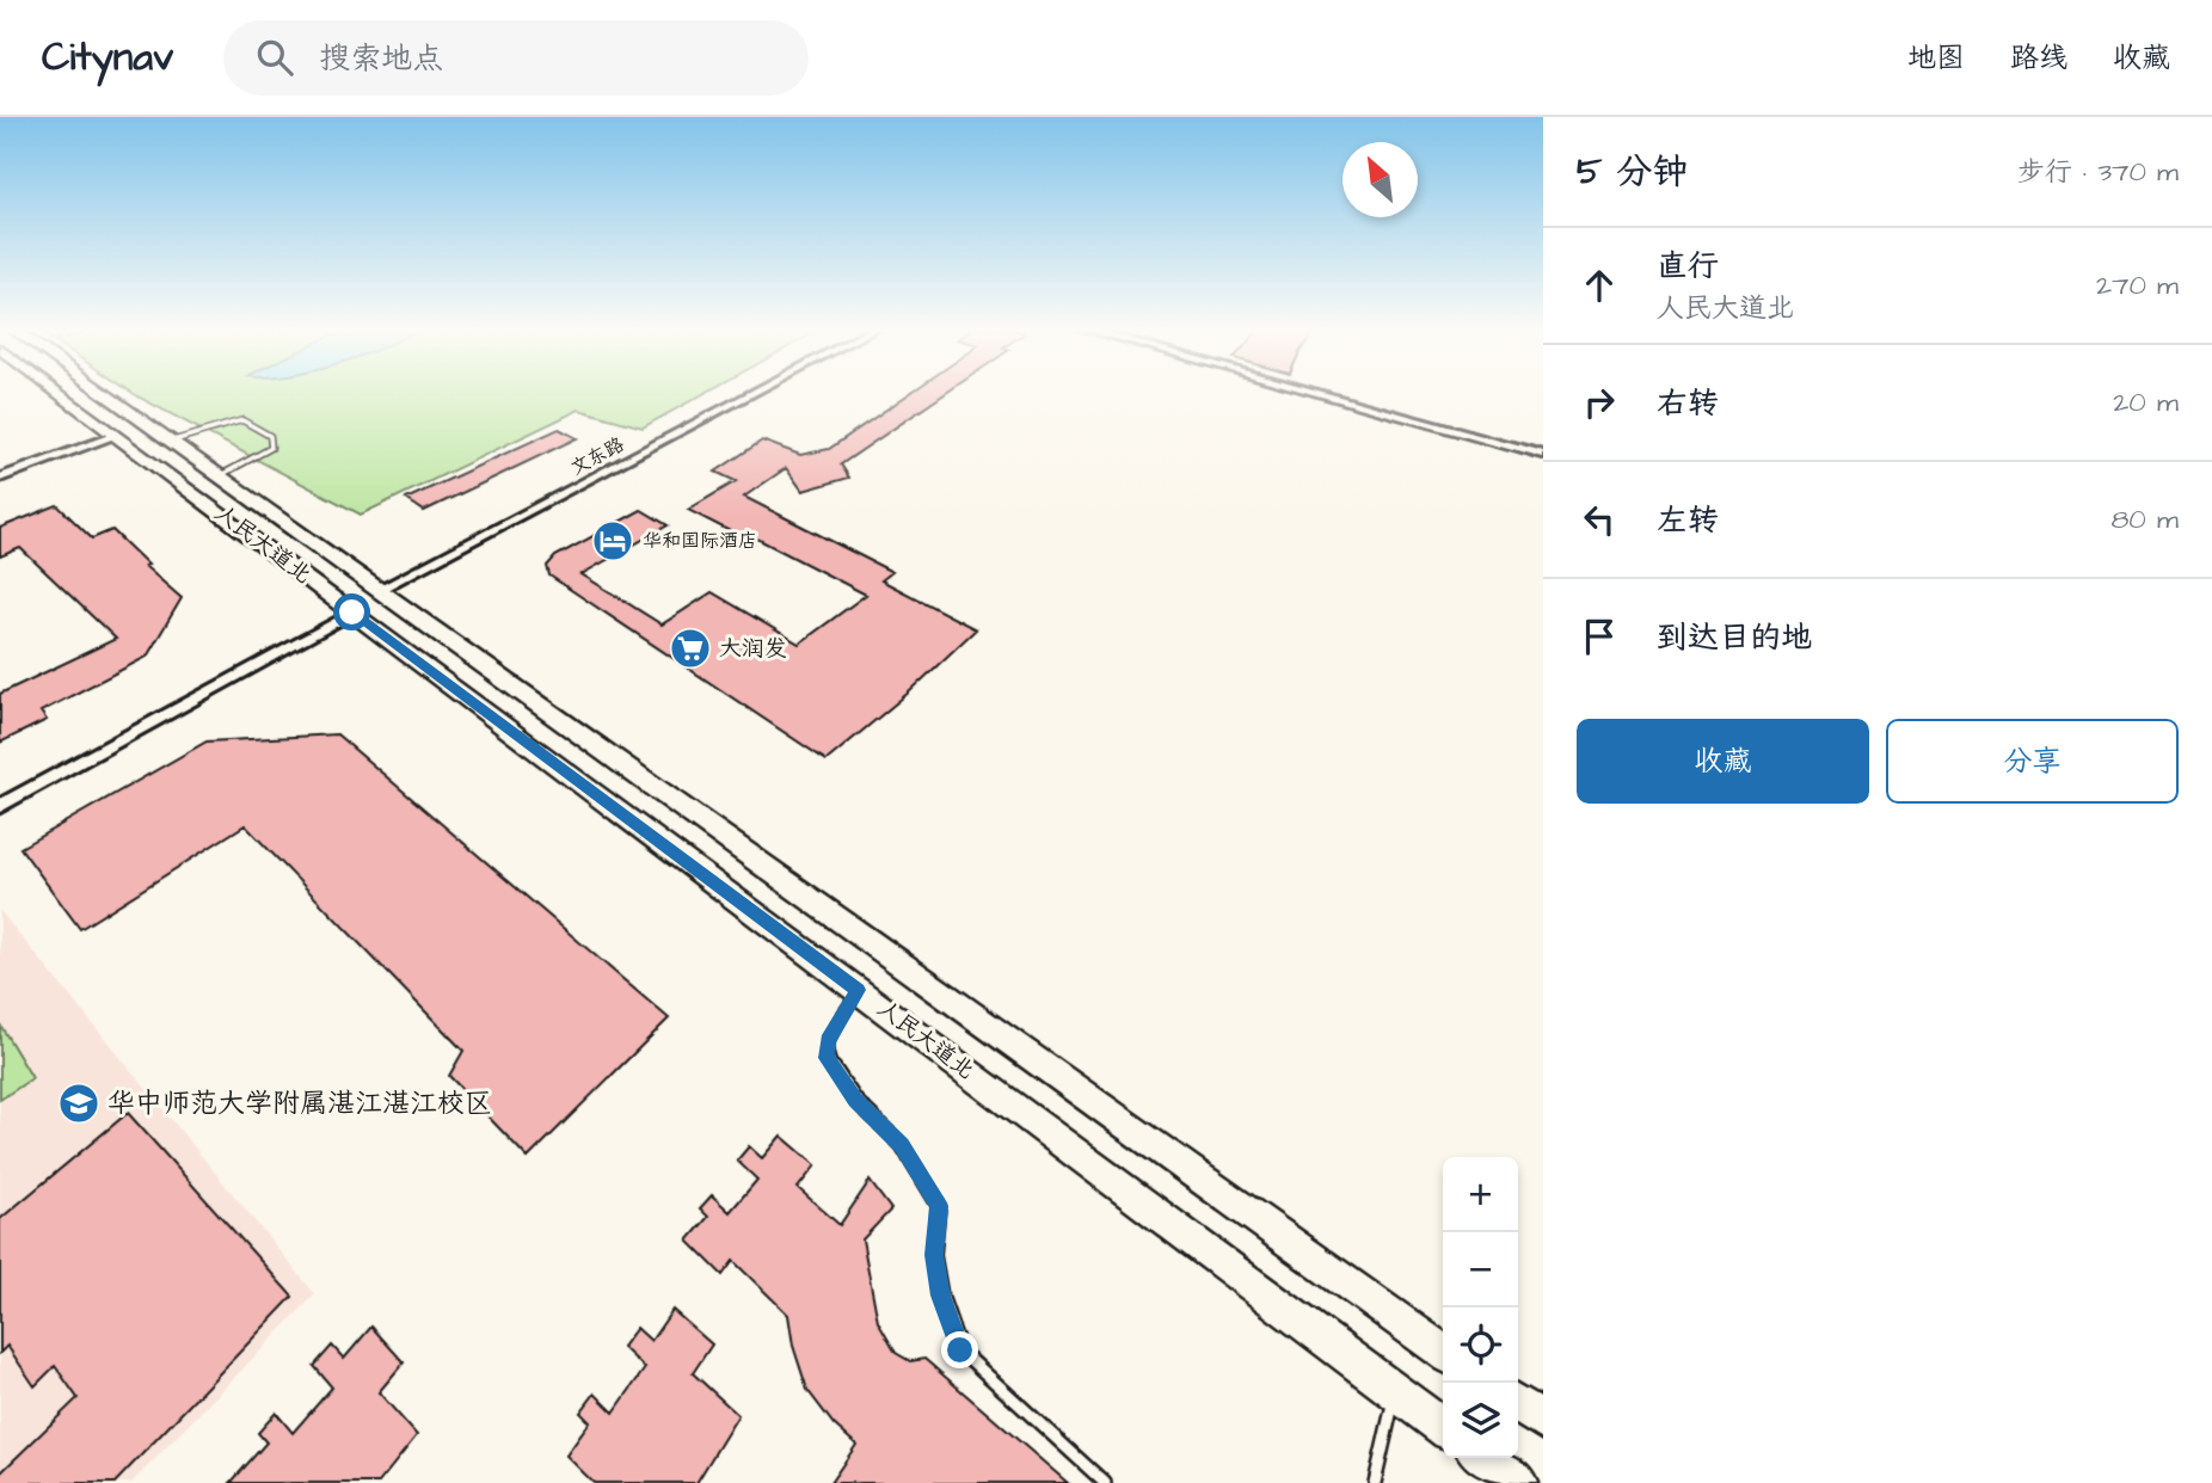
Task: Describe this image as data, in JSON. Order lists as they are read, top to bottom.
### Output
{
  "streets": {
    "main road": ["人民大道北"],
    "street": ["文东路"]
  },
  "crossings": [
    ["文东路", "人民大道北"]
  ],
  "places": {
    "hotel": ["华和国际酒店"],
    "supermarket": ["大润发"],
    "school or university": ["华中师范大学附属湛江湛江校区"]
  },
  "north": "top left",
  "page": {
    "header": "Citynav",
    "search": "搜索地点",
    "nav": ["地图", "路线", "收藏"],
    "heading": ["5 分钟", "步行 · 370 m"],
    "list": [
      ["直行", "人民大道北", "270 m"],
      ["右转", "20 m"],
      ["左转", "80 m"],
      "到达目的地"
    ],
    "buttons": ["收藏", "分享"],
    "map_buttons": ["+", "−"]
  }
}
